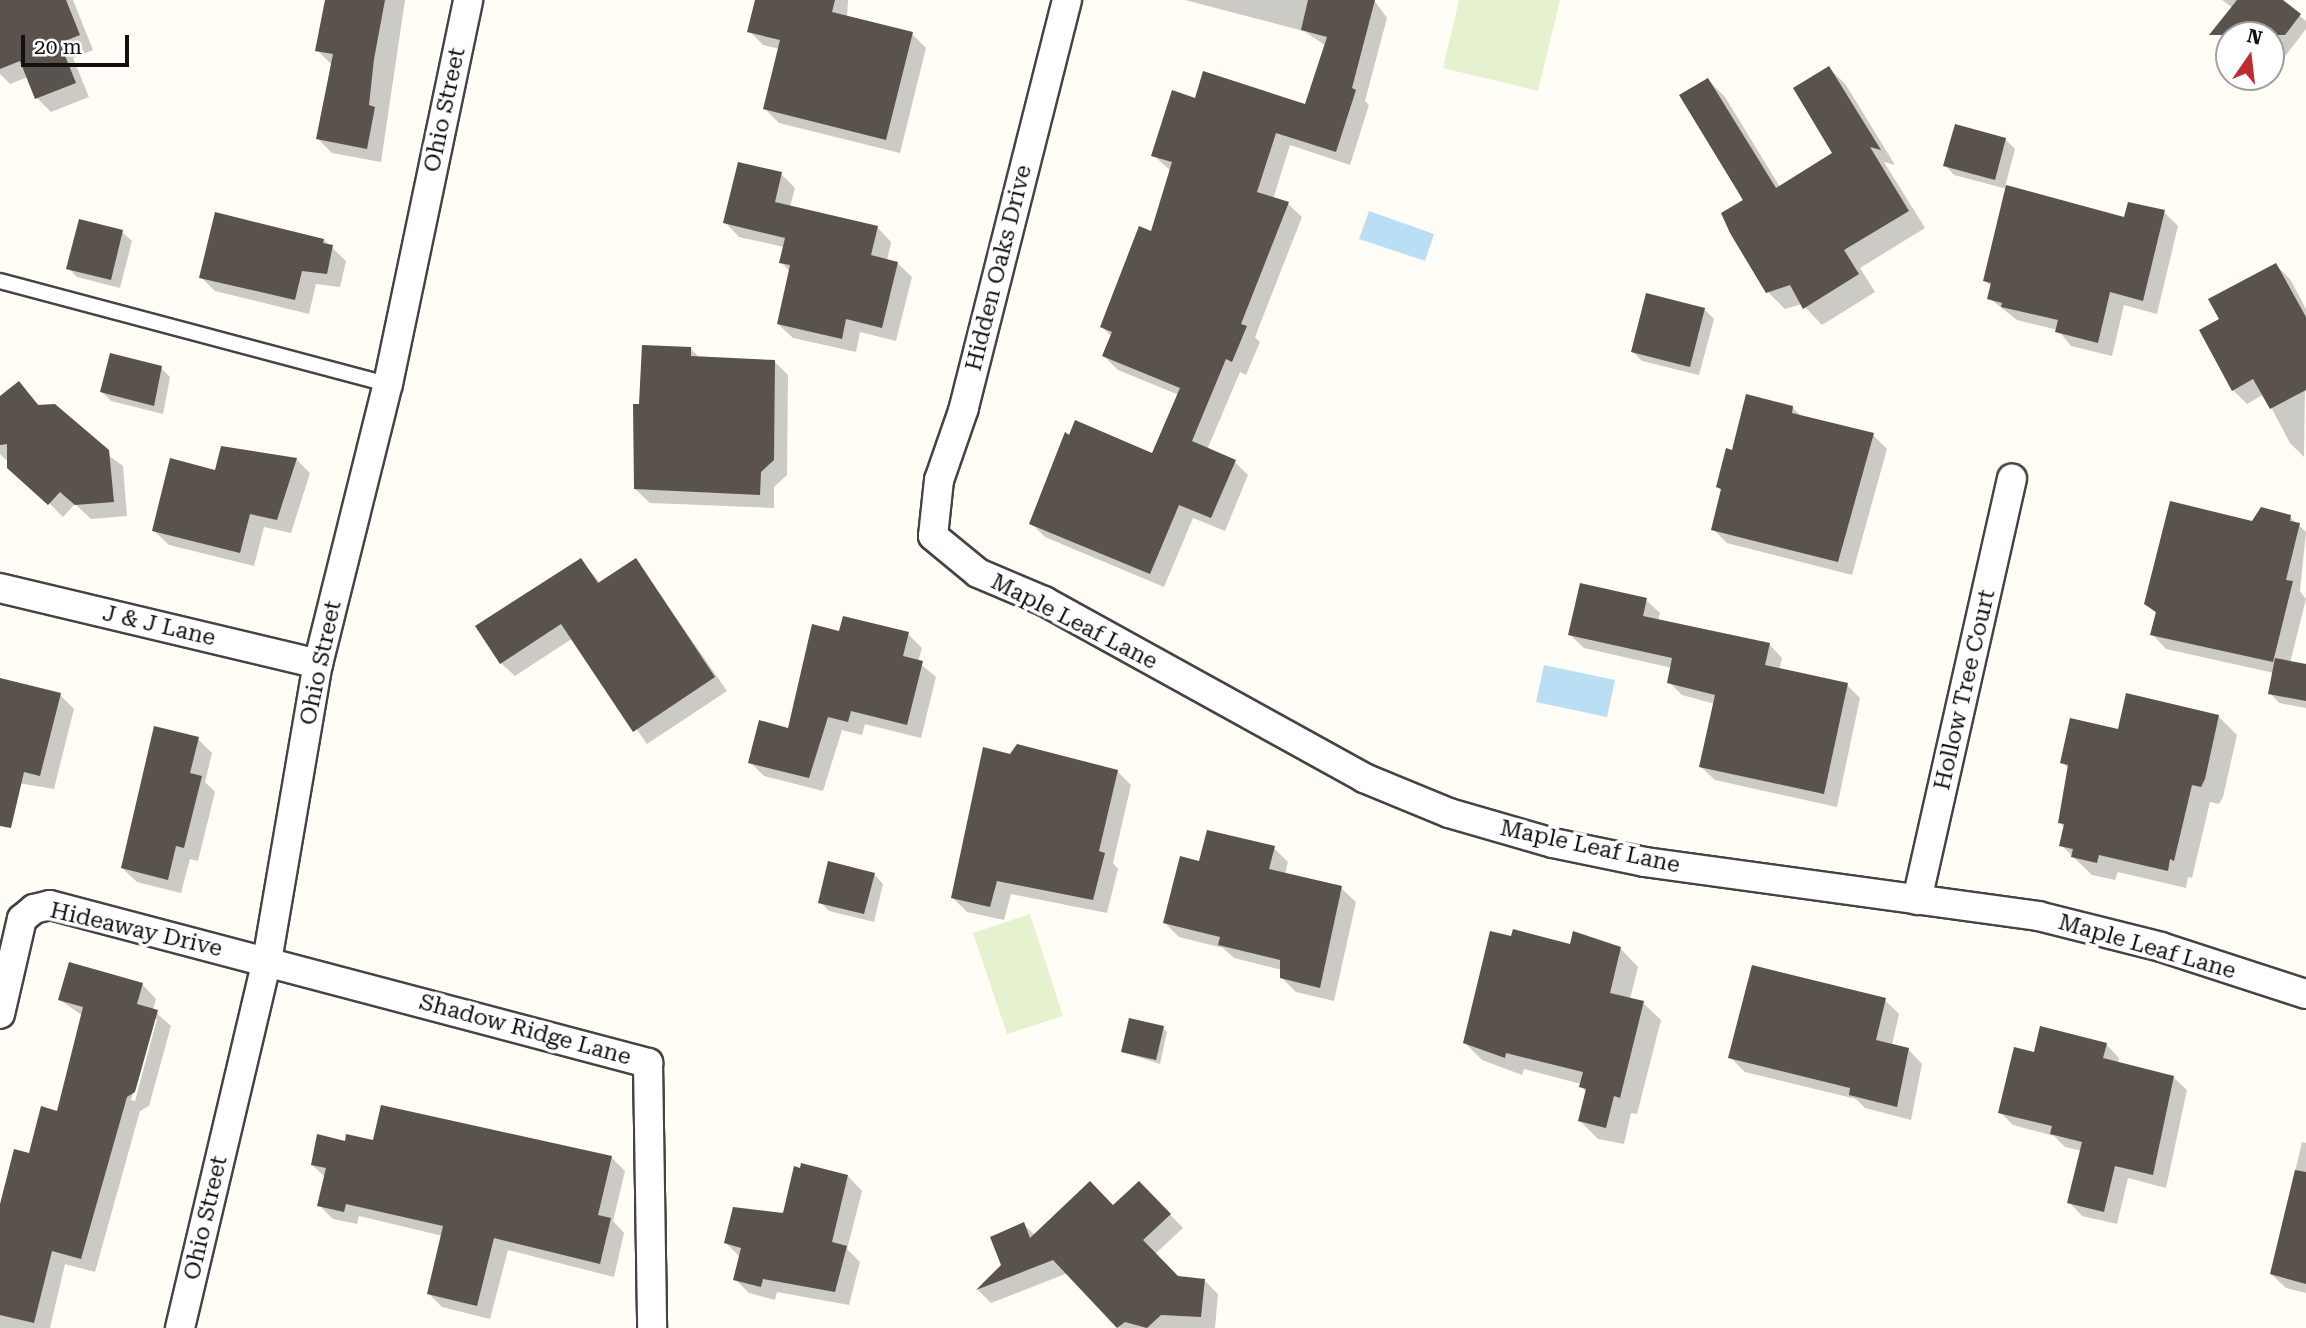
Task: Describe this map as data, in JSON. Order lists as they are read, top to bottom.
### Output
{
  "streets": {
    "street": [
      "Ohio Street",
      "Hidden Oaks Drive",
      "Maple Leaf Lane",
      "J & J Lane",
      "Hollow Tree Court",
      "Hideaway Drive",
      "Shadow Ridge Lane"
    ]
  },
  "crossings": [
    ["Ohio Street", "J & J Lane"],
    ["Ohio Street", "Hideaway Drive"],
    ["Ohio Street", "Shadow Ridge Lane"],
    ["Hidden Oaks Drive", "Maple Leaf Lane"],
    ["Maple Leaf Lane", "Hollow Tree Court"],
    ["Hideaway Drive", "Shadow Ridge Lane"]
  ],
  "scale_bar": "20 m",
  "north": "top"
}
